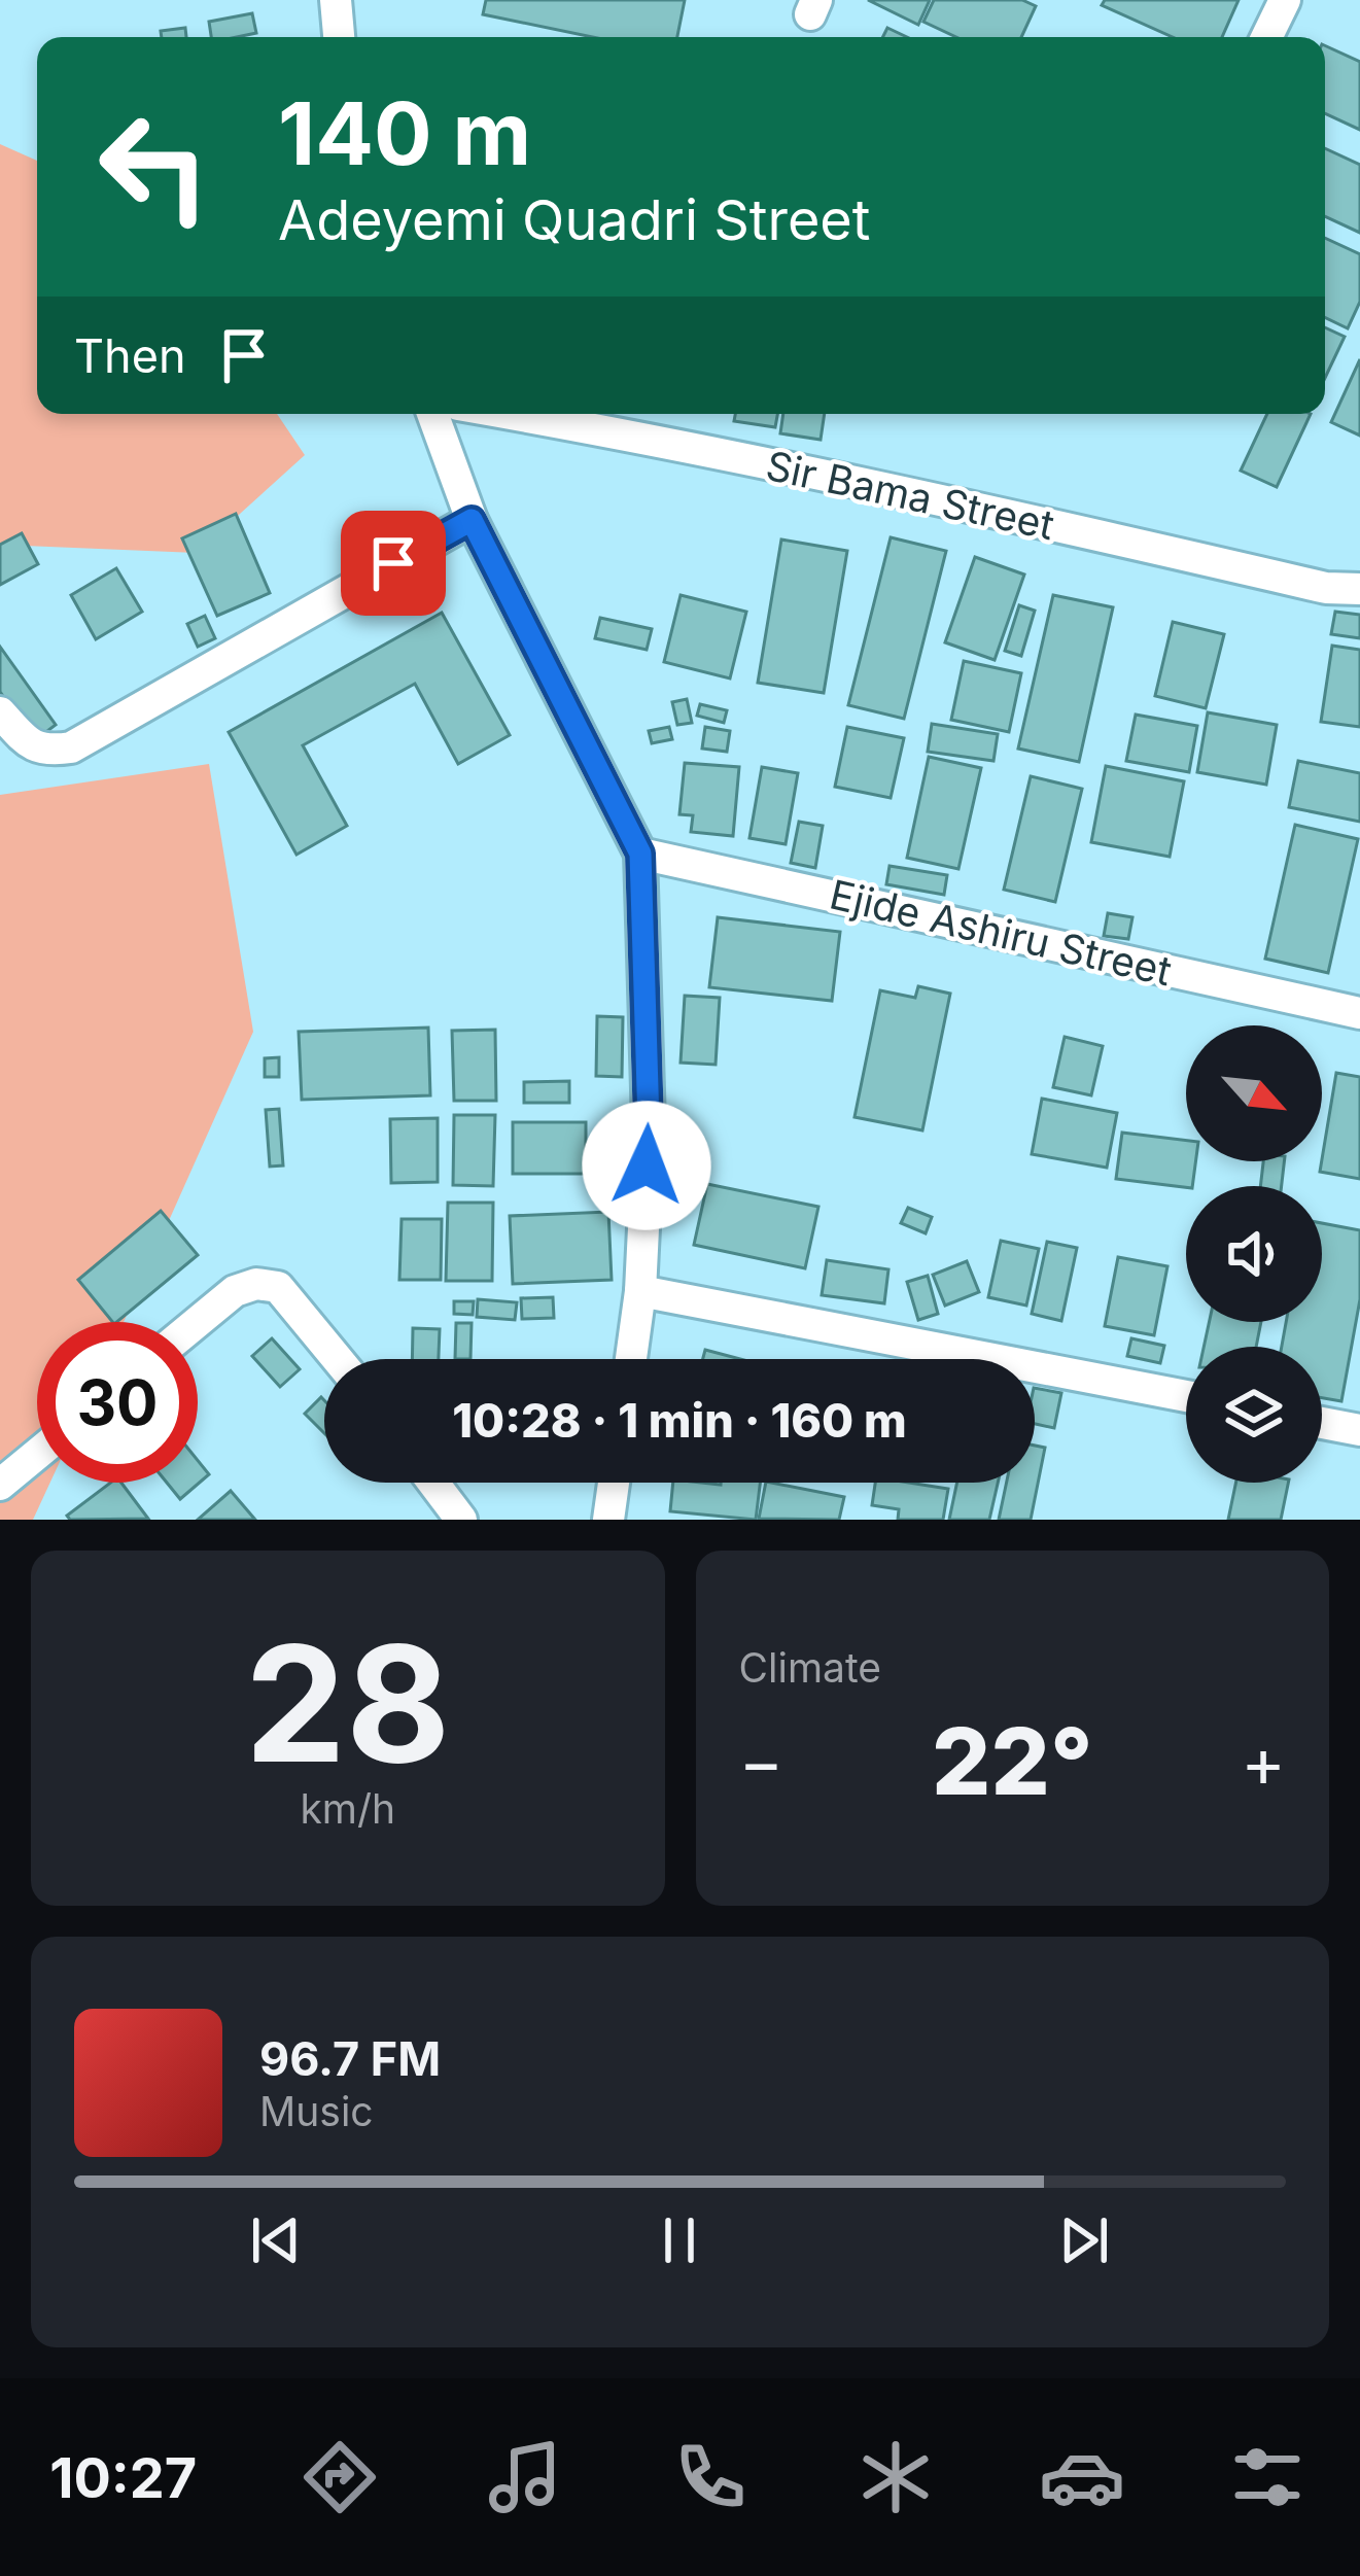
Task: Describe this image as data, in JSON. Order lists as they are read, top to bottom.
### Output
{
  "streets": {
    "street": ["Sir Bama Street", "Ejide Ashiru Street"]
  },
  "north": "bottom right",
  "page": {
    "turn": ["140 m", "Adeyemi Quadri Street"],
    "then": "Then",
    "limit": "30",
    "trip": "10:28 · 1 min · 160 m",
    "tile": [
      ["28", "km/h"],
      "Climate"
    ],
    "heat": ["−", "22°", "+"],
    "song": ["96.7 FM", "Music"],
    "tabs": "10:27"
  }
}
